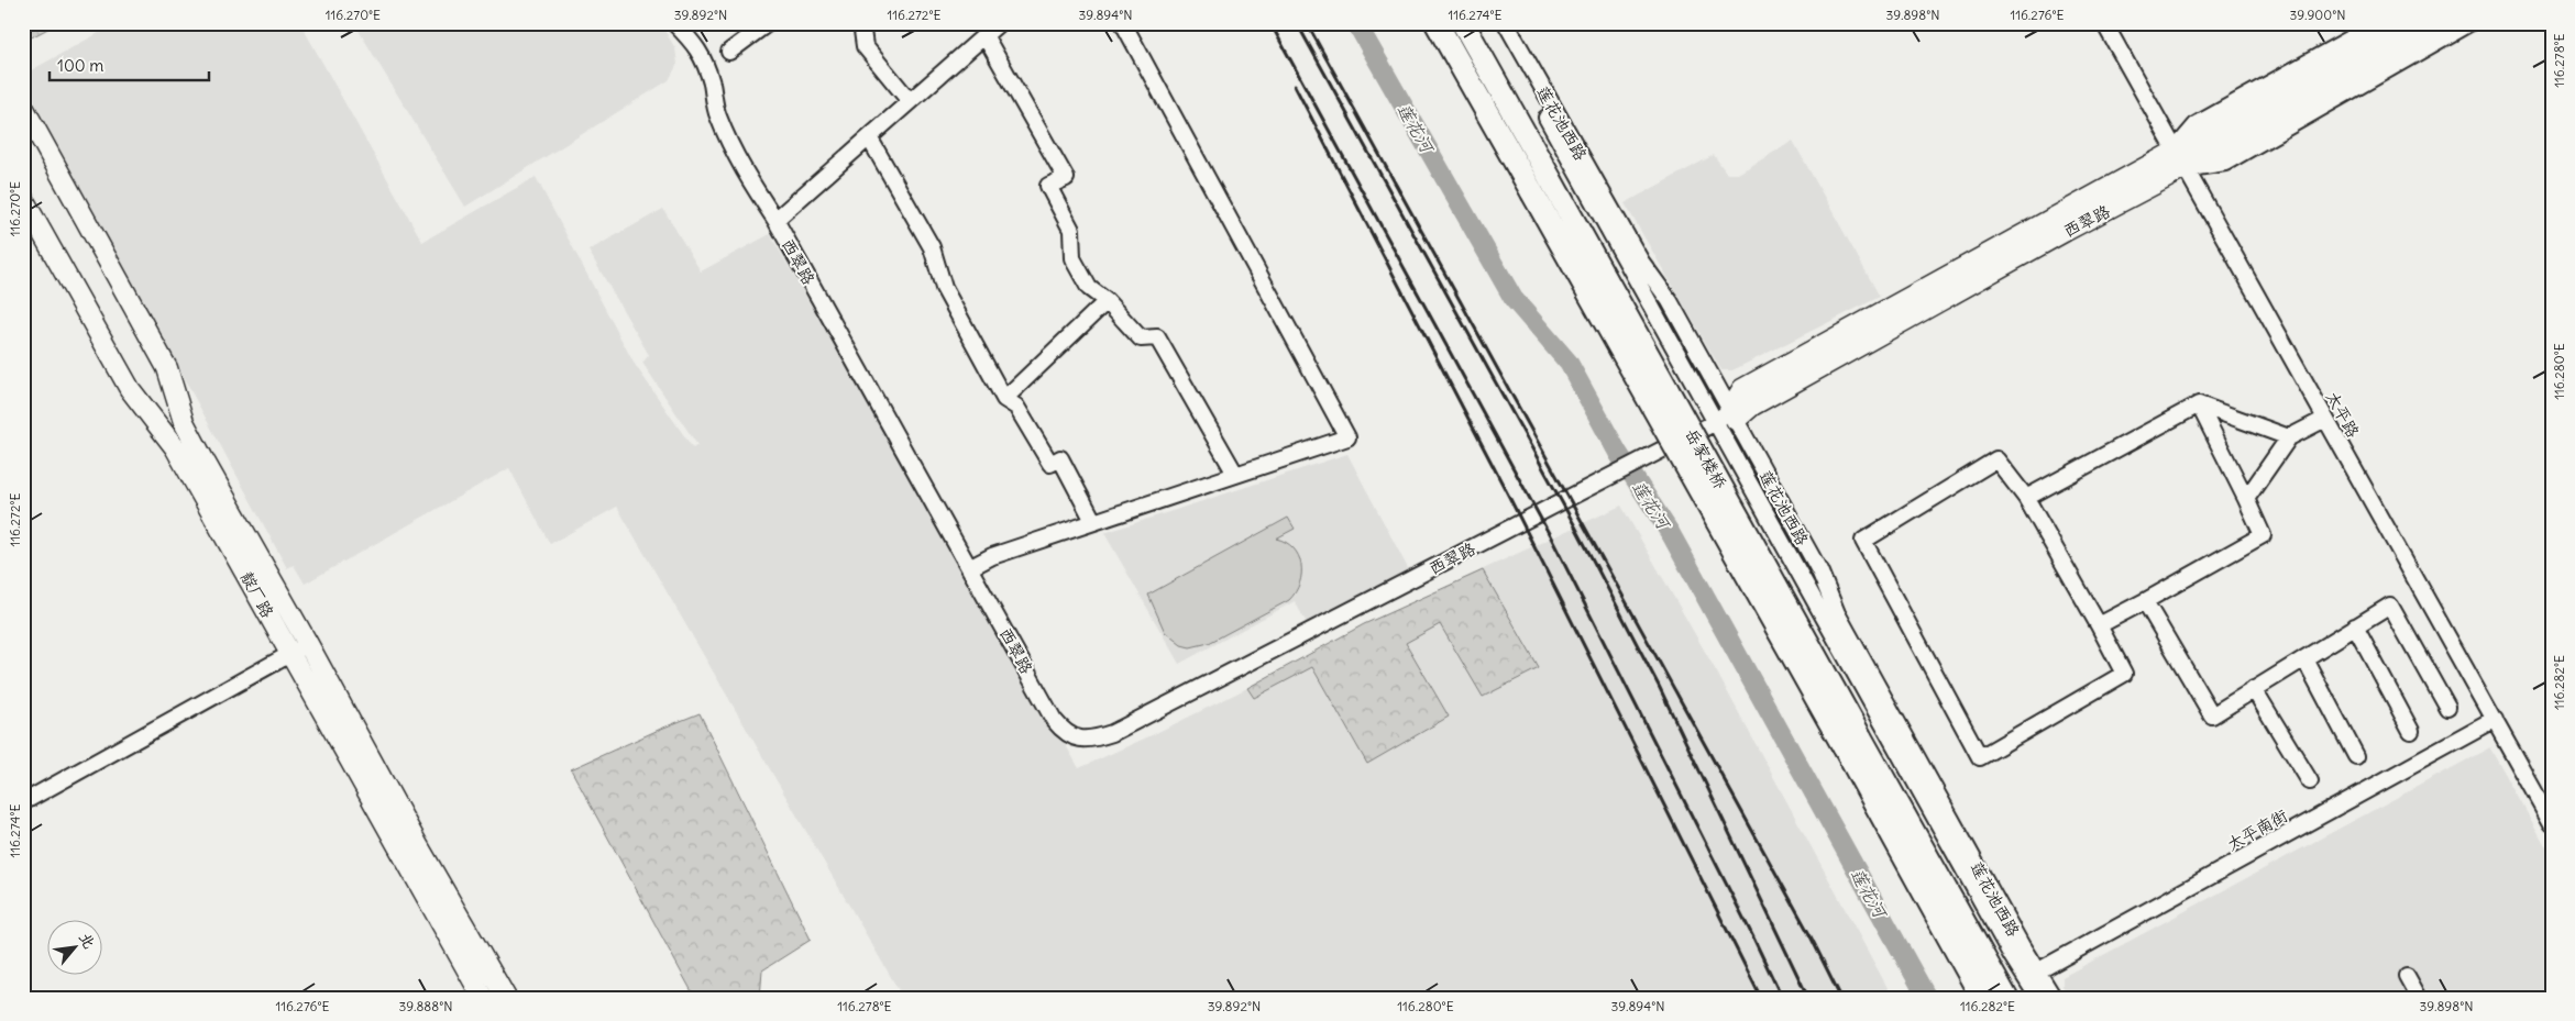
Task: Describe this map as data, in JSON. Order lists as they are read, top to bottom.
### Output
{
  "streets": {
    "highway": ["岳家楼桥"],
    "main road": ["西翠路", "靛厂路"],
    "street": ["莲花池西路", "太平路", "太平南街"]
  },
  "crossings": [
    ["莲花池西路", "西翠路"],
    ["莲花池西路", "太平南街"],
    ["西翠路", "太平路"],
    ["太平路", "太平南街"]
  ],
  "water": ["莲花河"],
  "scale_bar": "100 m",
  "north": "top right",
  "coordinates": [
    "116.270°E",
    "39.892°N",
    "116.272°E",
    "39.894°N",
    "116.274°E",
    "39.898°N",
    "116.276°E",
    "39.900°N",
    "116.278°E",
    "116.280°E",
    "116.282°E",
    "39.888°N"
  ]
}
